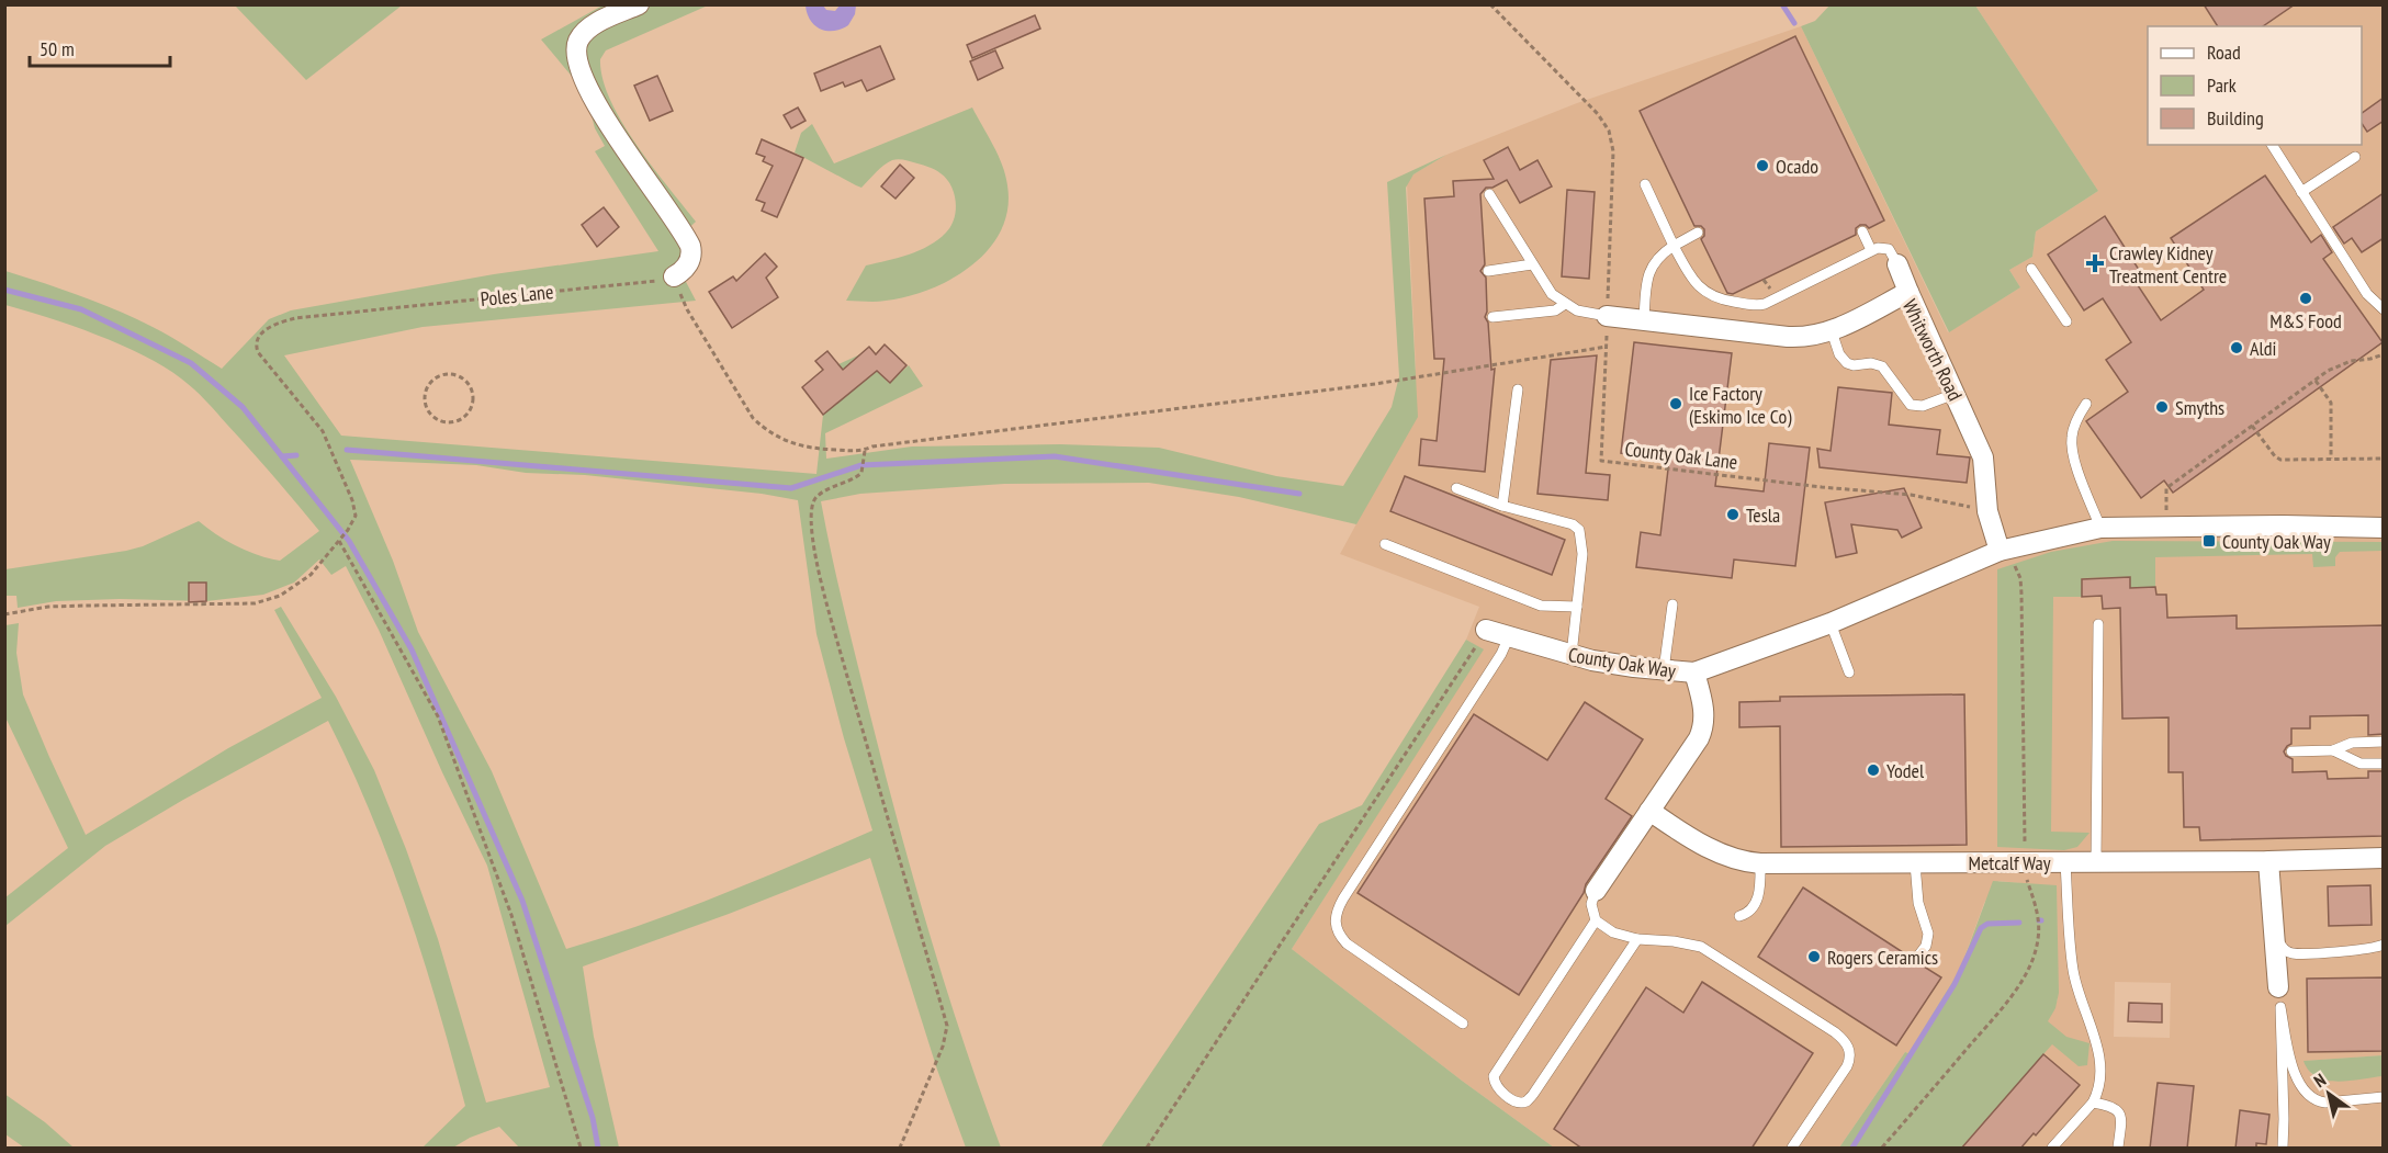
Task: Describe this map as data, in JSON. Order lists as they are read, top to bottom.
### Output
{
  "streets": {
    "street": ["Whitworth Road", "County Oak Way", "Metcalf Way"],
    "path": ["Poles Lane", "County Oak Lane"]
  },
  "crossings": [
    ["Whitworth Road", "County Oak Lane"],
    ["Whitworth Road", "County Oak Way"]
  ],
  "places": {
    "other": [
      "Ocado",
      "M&S Food",
      "Aldi",
      "Ice Factory (Eskimo Ice Co)",
      "Smyths",
      "Tesla",
      "Yodel",
      "Rogers Ceramics"
    ],
    "health": ["Crawley Kidney Treatment Centre"],
    "transit": ["County Oak Way"]
  },
  "legend": ["Road", "Park", "Building"],
  "scale_bar": "50 m",
  "north": "top left"
}
